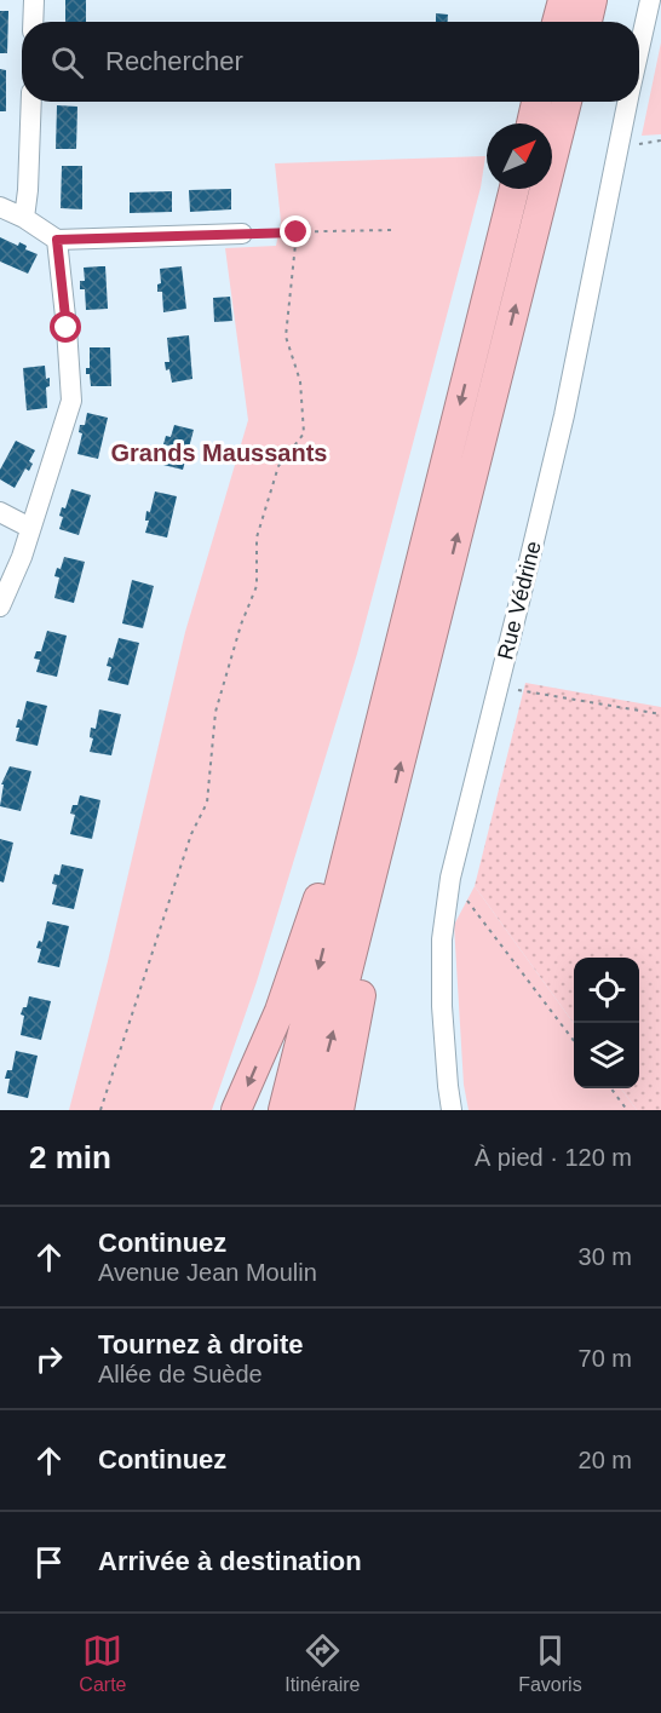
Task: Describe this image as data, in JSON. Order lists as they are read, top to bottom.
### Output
{
  "streets": {
    "street": ["Rue Védrine"]
  },
  "districts": ["Grands Maussants"],
  "north": "top right",
  "page": {
    "search": "Rechercher",
    "heading": ["2 min", "À pied · 120 m"],
    "list": [
      ["Continuez", "Avenue Jean Moulin", "30 m"],
      ["Tournez à droite", "Allée de Suède", "70 m"],
      ["Continuez", "20 m"],
      "Arrivée à destination"
    ],
    "nav": ["Carte", "Itinéraire", "Favoris"]
  }
}
